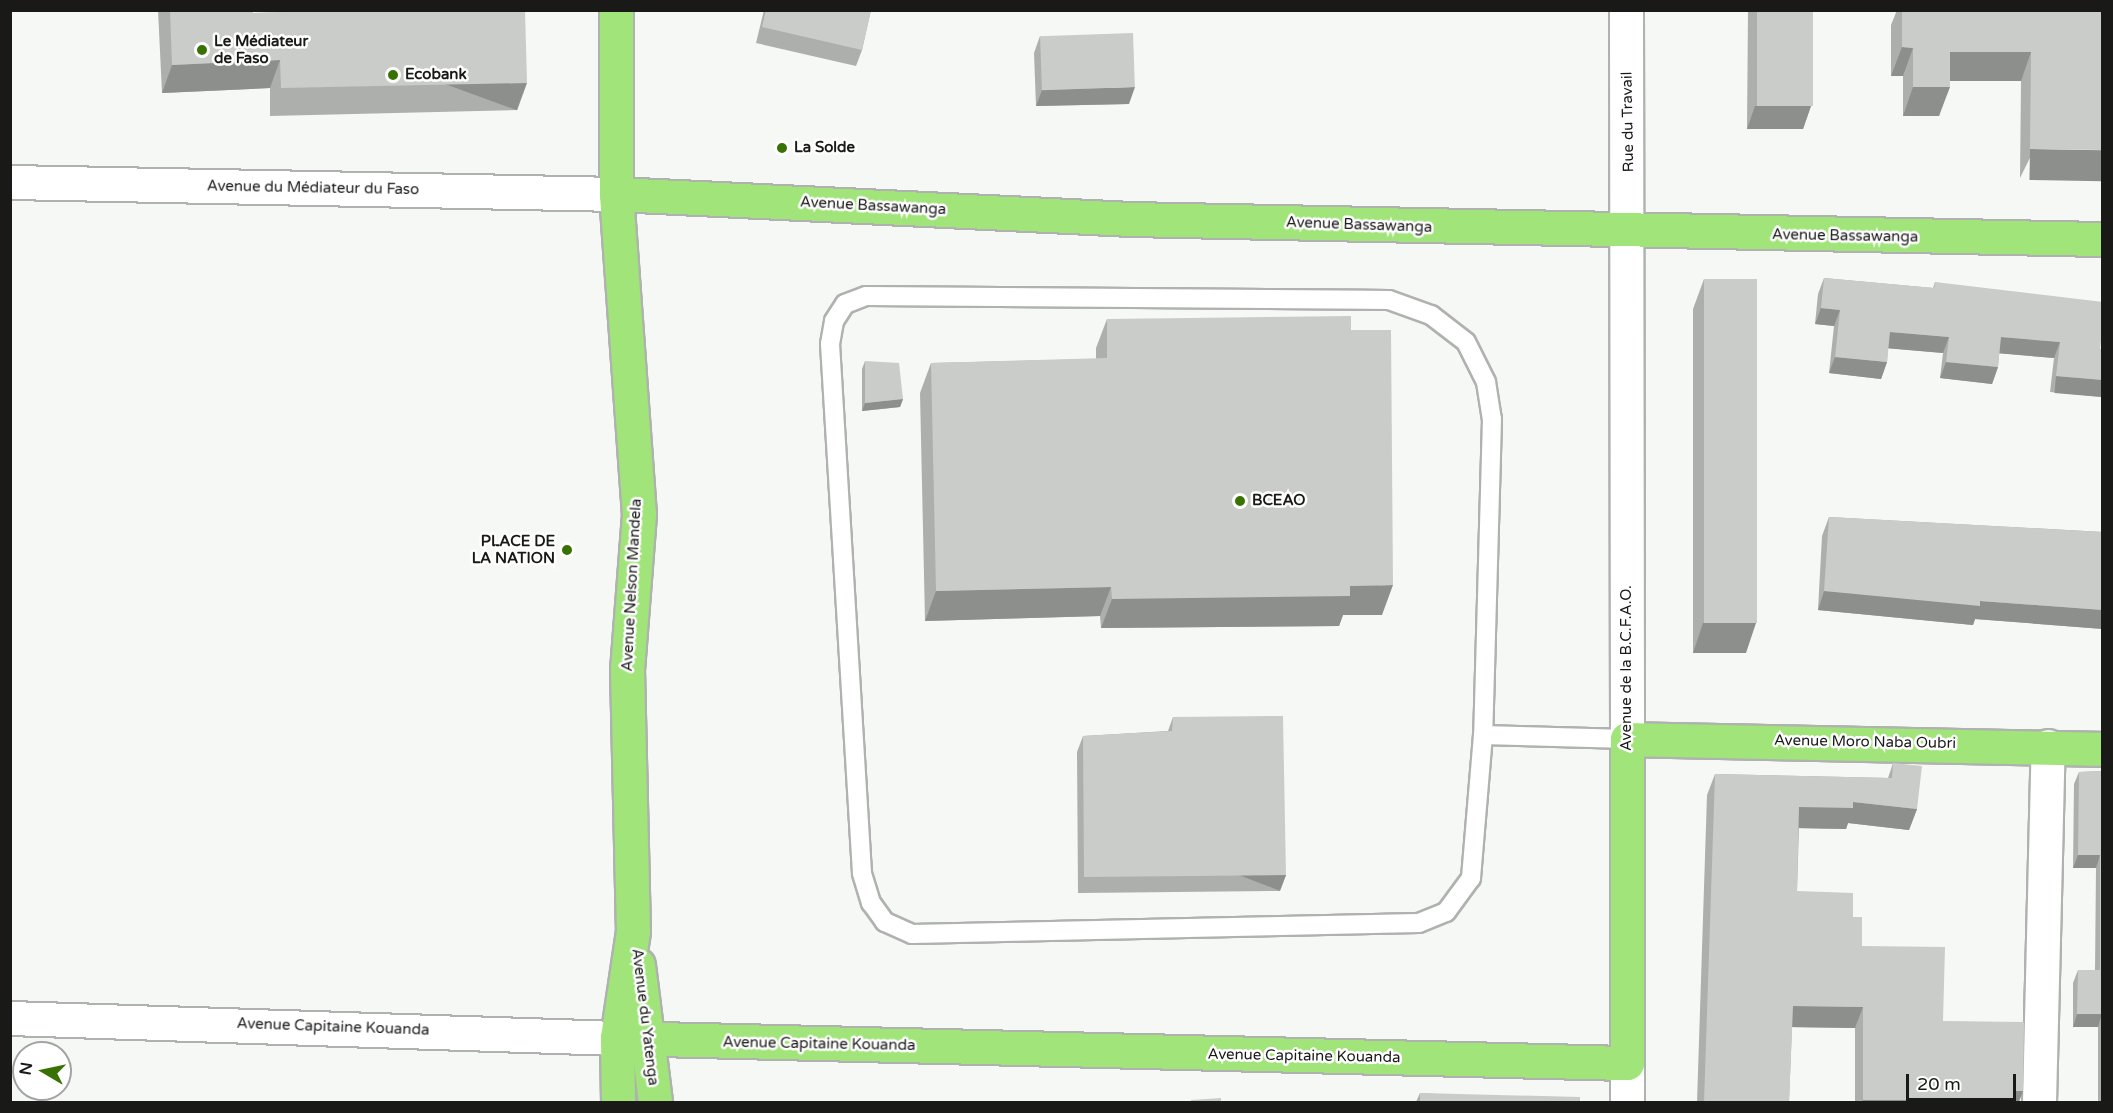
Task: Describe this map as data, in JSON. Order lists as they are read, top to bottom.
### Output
{
  "streets": {
    "highway": [
      "Avenue Bassawanga",
      "Avenue Nelson Mandela",
      "Avenue de la B.C.F.A.O.",
      "Avenue Moro Naba Oubri",
      "Avenue du Yatenga",
      "Avenue Capitaine Kouanda"
    ],
    "street": ["Rue du Travail", "Avenue du Médiateur du Faso"]
  },
  "crossings": [
    ["Rue du Travail", "Avenue Bassawanga"],
    ["Rue du Travail", "Avenue de la B.C.F.A.O."],
    ["Avenue du Médiateur du Faso", "Avenue Bassawanga"],
    ["Avenue du Médiateur du Faso", "Avenue Nelson Mandela"],
    ["Avenue Bassawanga", "Avenue Nelson Mandela"],
    ["Avenue Bassawanga", "Avenue de la B.C.F.A.O."],
    ["Avenue Nelson Mandela", "Avenue du Yatenga"],
    ["Avenue Nelson Mandela", "Avenue Capitaine Kouanda"],
    ["Avenue de la B.C.F.A.O.", "Avenue Moro Naba Oubri"],
    ["Avenue de la B.C.F.A.O.", "Avenue Capitaine Kouanda"],
    ["Avenue du Yatenga", "Avenue Capitaine Kouanda"]
  ],
  "places": [
    "Le Médiateur de Faso",
    "Ecobank",
    "La Solde",
    "BCEAO",
    "PLACE DE LA NATION"
  ],
  "scale_bar": "20 m",
  "north": "left"
}
